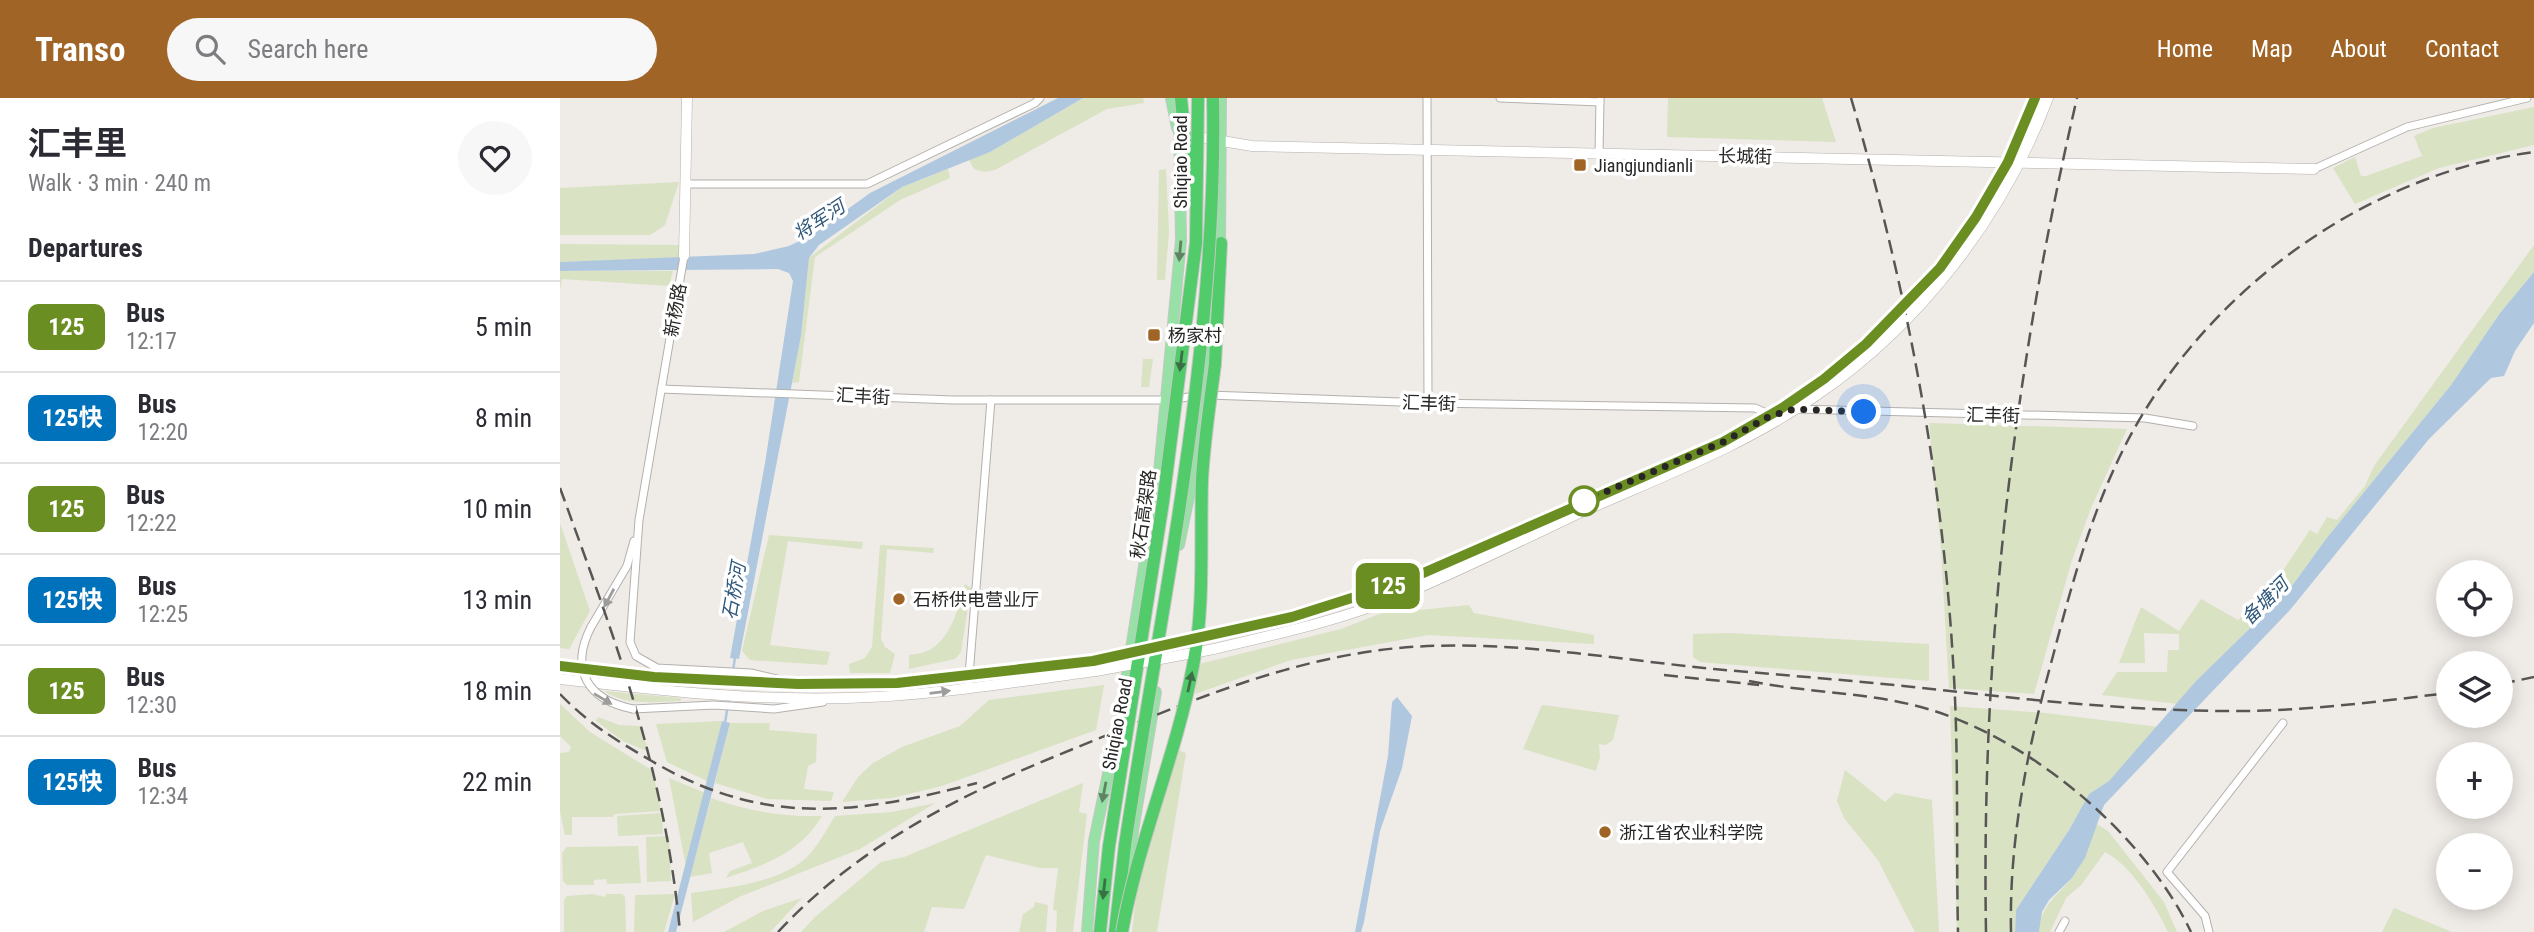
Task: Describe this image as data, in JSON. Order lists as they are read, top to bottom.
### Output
{
  "streets": {
    "highway": ["秋石高架路"],
    "main road": ["长城街", "Shiqiao Road", "新杨路"],
    "street": ["汇丰街"]
  },
  "crossings": [
    ["长城街", "Shiqiao Road"],
    ["Shiqiao Road", "汇丰街"],
    ["新杨路", "汇丰街"]
  ],
  "water": ["将军河", "石桥河", "备塘河"],
  "places": {
    "transit": ["Jiangjundianli", "杨家村"],
    "other": ["石桥供电营业厅", "浙江省农业科学院"]
  },
  "lines": ["bus line 125"],
  "page": {
    "header": "Transo",
    "search": "Search here",
    "nav": [
      "Home",
      "Map",
      "About",
      "Contact"
    ],
    "heading": [
      ["汇丰里", "Walk · 3 min · 240 m"],
      "Departures"
    ],
    "on_map": "125",
    "list": [
      {
        "mark": "125",
        "name": "Bus",
        "note": "12:17",
        "value": "5 min"
      },
      {
        "mark": "125快",
        "name": "Bus",
        "note": "12:20",
        "value": "8 min"
      },
      {
        "mark": "125",
        "name": "Bus",
        "note": "12:22",
        "value": "10 min"
      },
      {
        "mark": "125快",
        "name": "Bus",
        "note": "12:25",
        "value": "13 min"
      },
      {
        "mark": "125",
        "name": "Bus",
        "note": "12:30",
        "value": "18 min"
      },
      {
        "mark": "125快",
        "name": "Bus",
        "note": "12:34",
        "value": "22 min"
      }
    ],
    "map_buttons": ["+", "−"]
  }
}
